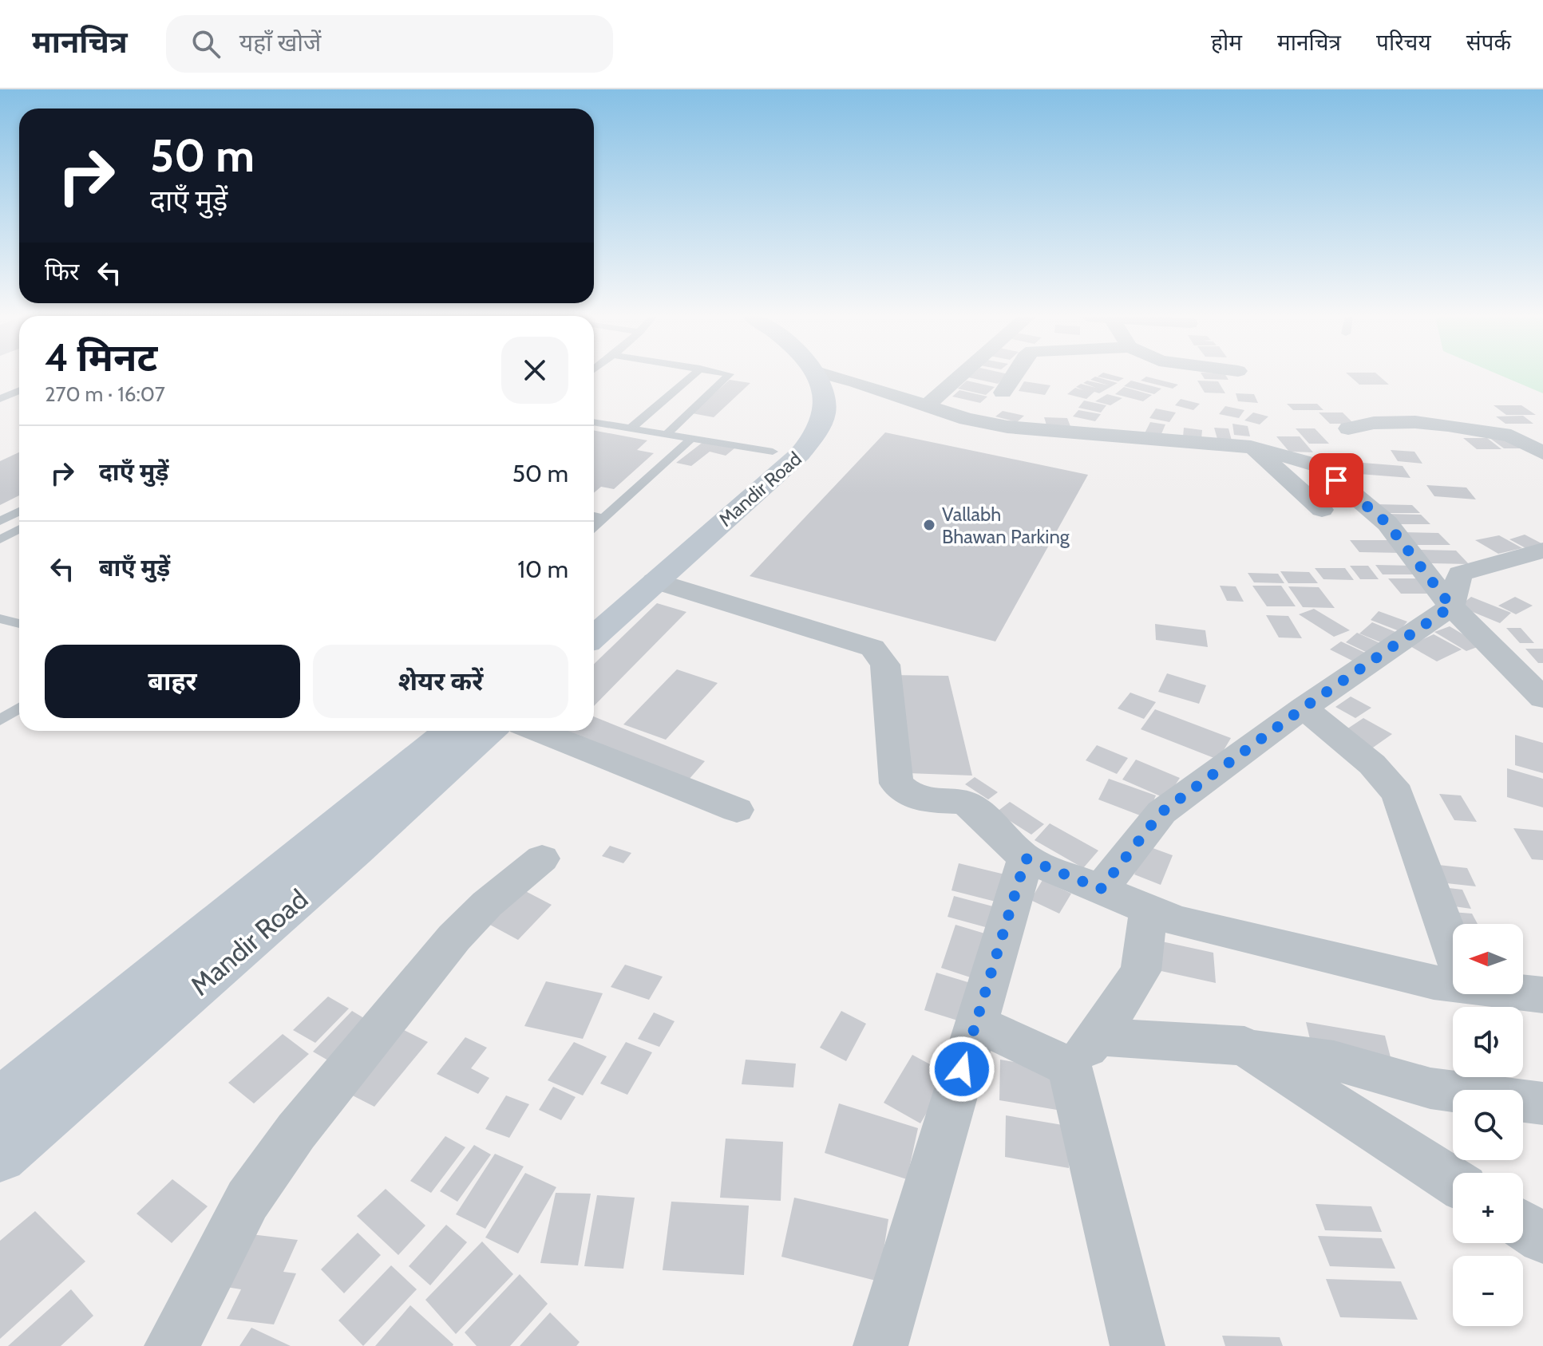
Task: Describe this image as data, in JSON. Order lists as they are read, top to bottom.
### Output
{
  "streets": {
    "street": ["Mandir Road"]
  },
  "places": ["Vallabh Bhawan Parking"],
  "north": "left",
  "page": {
    "header": "मानचित्र",
    "search": "यहाँ खोजें",
    "nav": [
      "होम",
      "मानचित्र",
      "परिचय",
      "संपर्क"
    ],
    "turn": ["50 m", "दाएँ मुड़ें"],
    "then": "फिर",
    "heading": ["4 मिनट", "270 m · 16:07"],
    "list": [
      {
        "name": "दाएँ मुड़ें",
        "value": "50 m"
      },
      {
        "name": "बाएँ मुड़ें",
        "value": "10 m"
      }
    ],
    "buttons": ["बाहर", "शेयर करें"],
    "map_buttons": ["+", "−"]
  }
}
